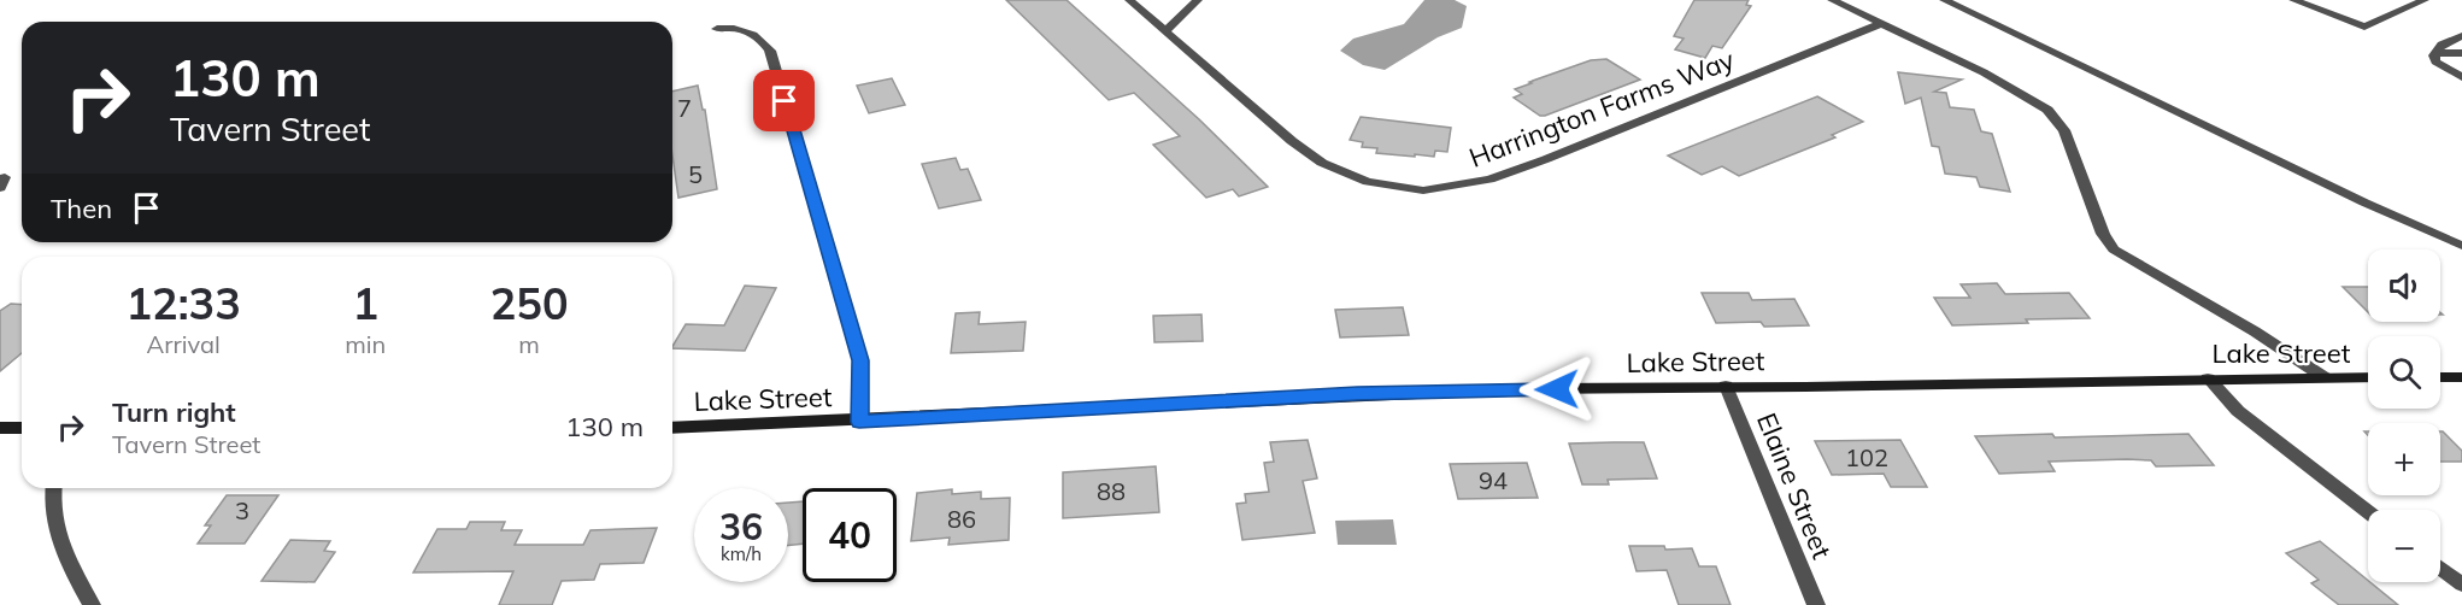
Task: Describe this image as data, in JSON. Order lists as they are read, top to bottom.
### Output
{
  "streets": {
    "street": ["Harrington Farms Way", "Lake Street", "Elaine Street"]
  },
  "crossings": [
    ["Lake Street", "Elaine Street"]
  ],
  "house_numbers": [
    "7",
    "5",
    "102",
    "94",
    "88",
    "3",
    "86"
  ],
  "page": {
    "turn": ["130 m", "Tavern Street"],
    "then": "Then",
    "map_buttons": ["+", "−"],
    "eta": [
      "12:33",
      "Arrival",
      "1",
      "min",
      "250",
      "m"
    ],
    "list": [
      {
        "name": "Turn right",
        "note": "Tavern Street",
        "value": "130 m"
      }
    ],
    "speed": "36 km/h",
    "limit": "40"
  }
}
